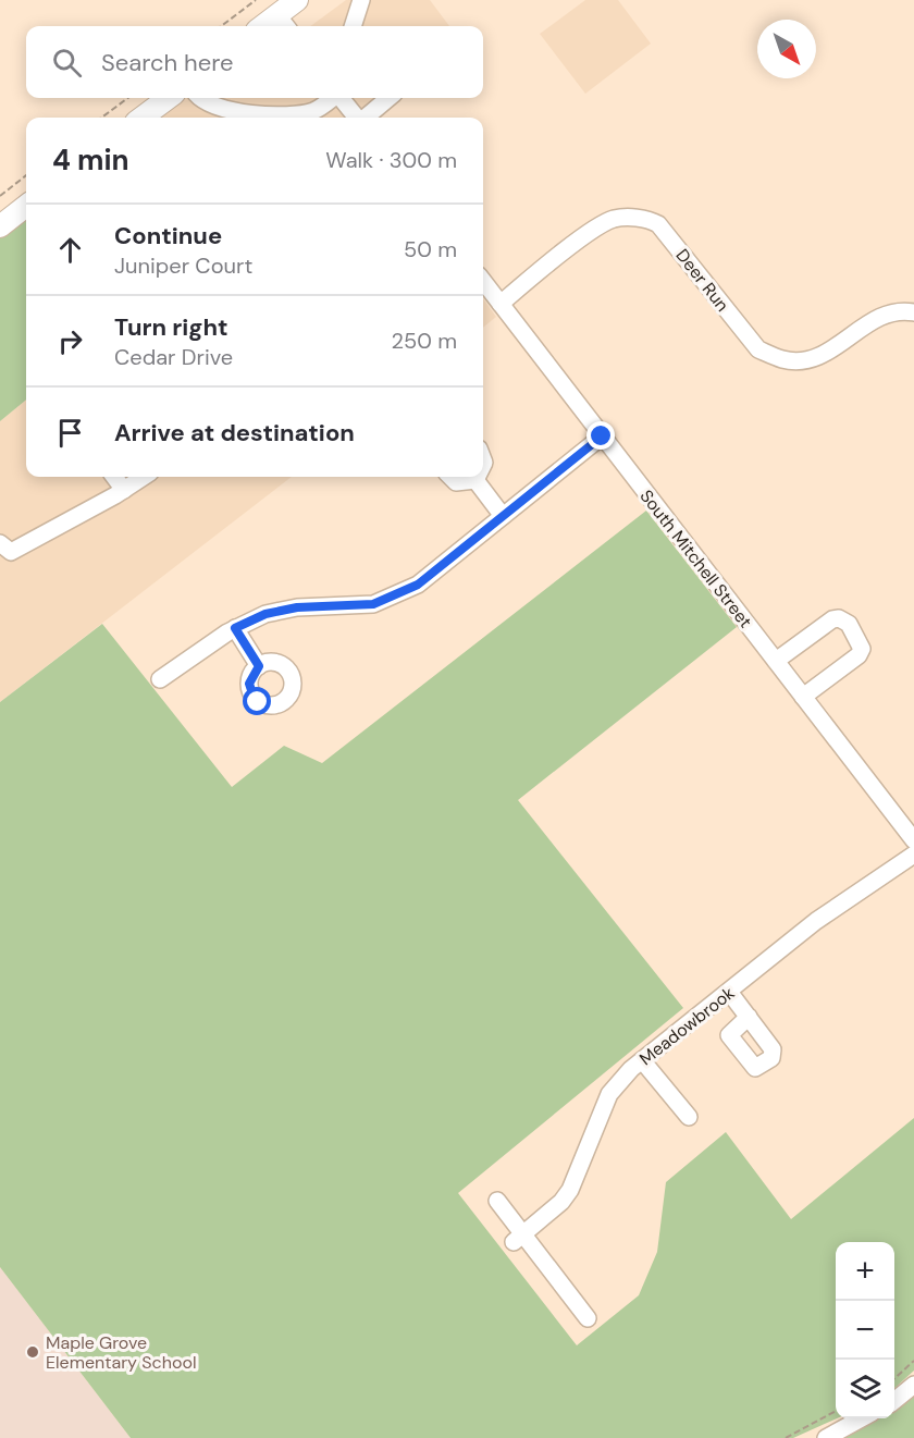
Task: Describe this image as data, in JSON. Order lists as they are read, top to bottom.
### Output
{
  "streets": {
    "street": ["Deer Run", "South Mitchell Street", "Meadowbrook"]
  },
  "crossings": [
    ["Deer Run", "South Mitchell Street"]
  ],
  "places": ["Maple Grove Elementary School"],
  "north": "bottom right",
  "page": {
    "search": "Search here",
    "heading": ["4 min", "Walk · 300 m"],
    "list": [
      ["Continue", "Juniper Court", "50 m"],
      ["Turn right", "Cedar Drive", "250 m"],
      "Arrive at destination"
    ],
    "map_buttons": ["+", "−"]
  }
}
